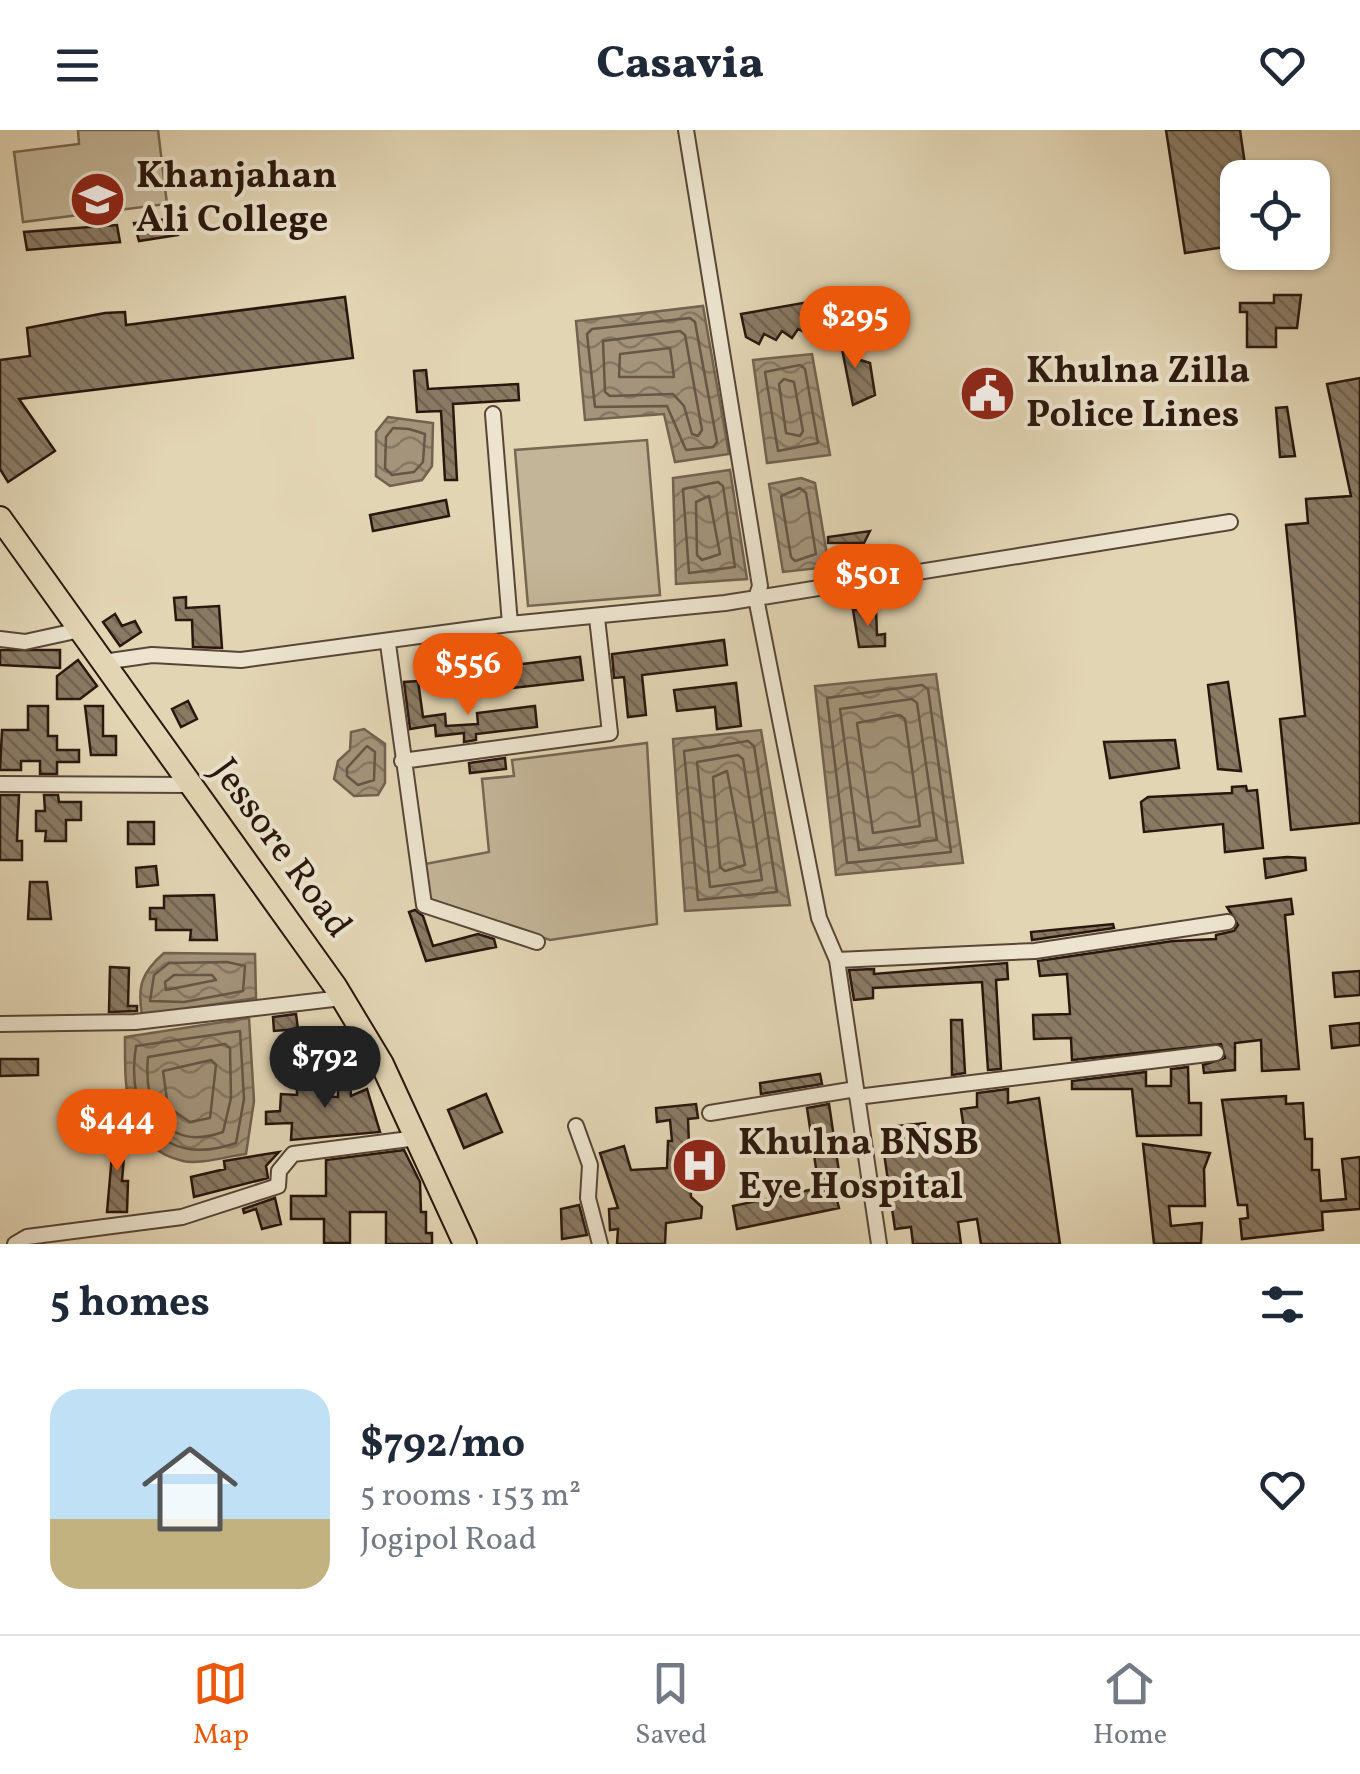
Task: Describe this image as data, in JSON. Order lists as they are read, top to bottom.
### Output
{
  "streets": {
    "highway": ["Jessore Road"]
  },
  "places": {
    "school or university": ["Khanjahan Ali College"],
    "public building": ["Khulna Zilla Police Lines"],
    "hospital": ["Khulna BNSB Eye Hospital"]
  },
  "page": {
    "header": "Casavia",
    "price": [
      "$295",
      "$501",
      "$556",
      "$792",
      "$444"
    ],
    "heading": "5 homes",
    "list": [
      {
        "name": "$792/mo",
        "note": "5 rooms · 153 m² · Jogipol Road"
      }
    ],
    "tabs": ["Map", "Saved", "Home"]
  }
}
